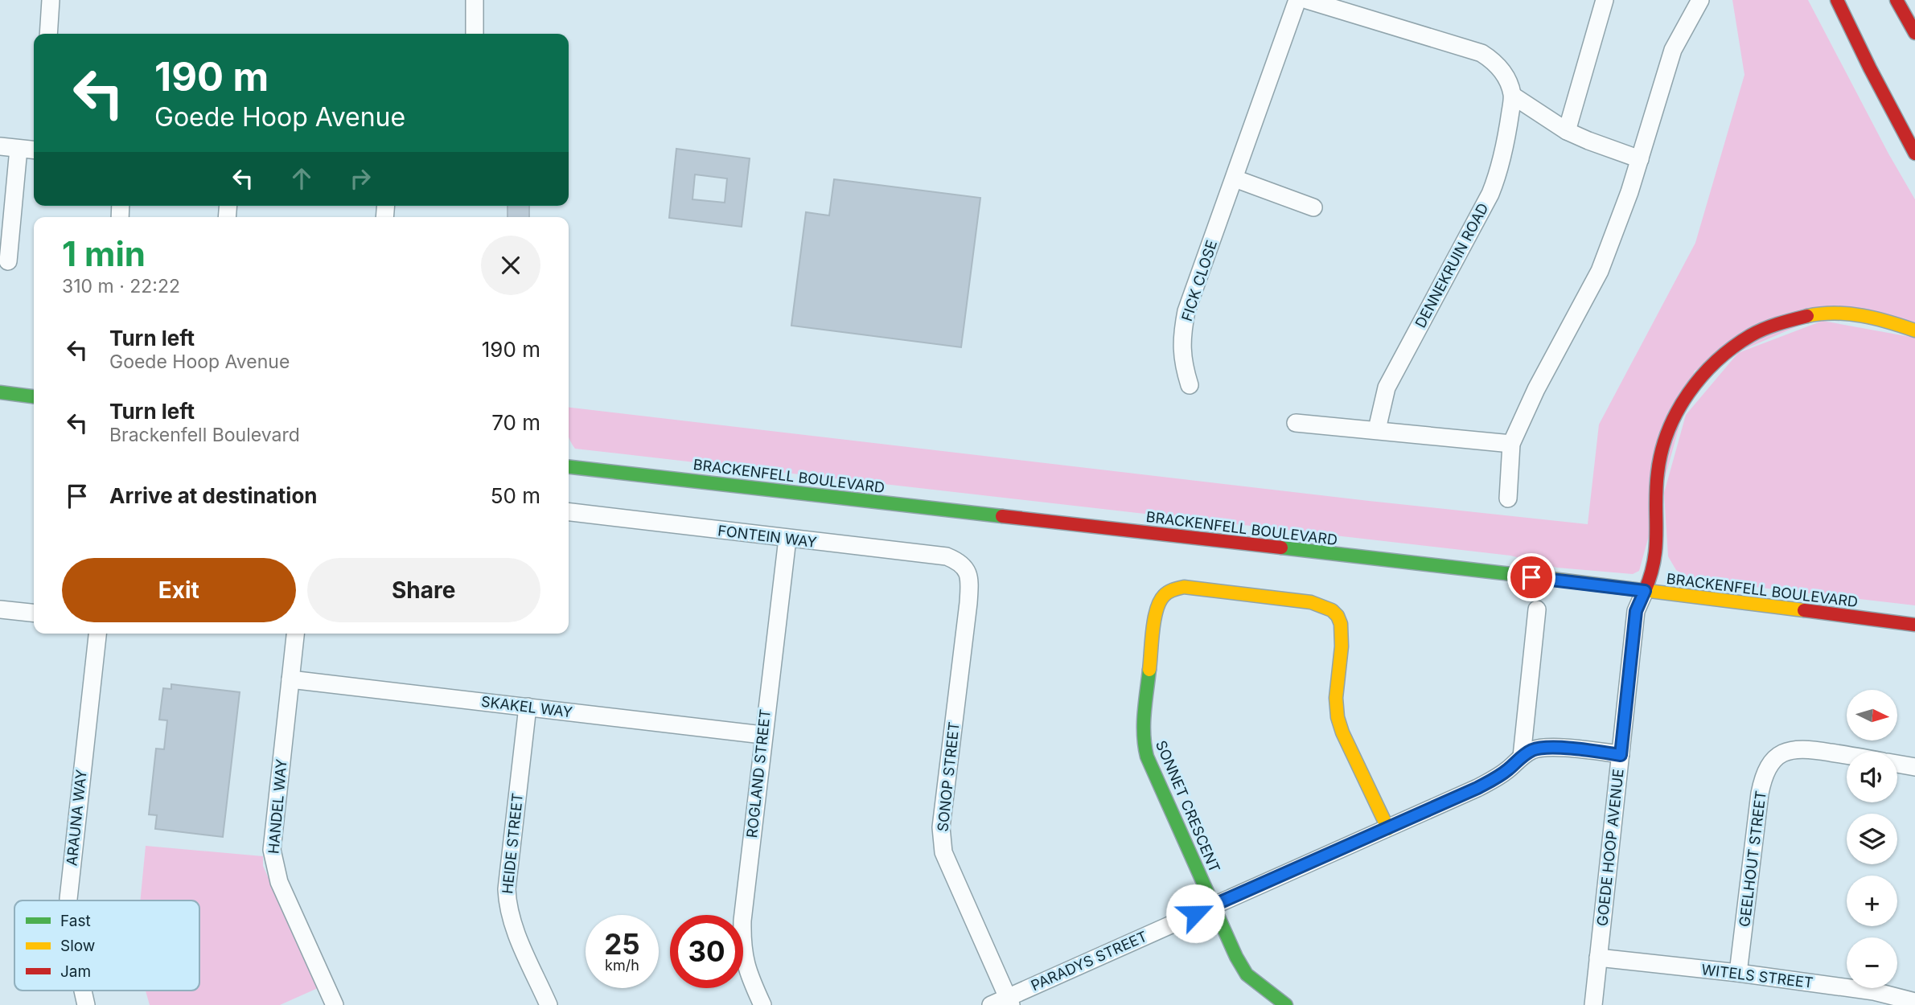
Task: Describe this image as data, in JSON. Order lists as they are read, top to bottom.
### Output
{
  "streets": {
    "main road": ["BRACKENFELL BOULEVARD", "SONNET CRESCENT"],
    "street": [
      "DENNEKRUIN ROAD",
      "FICK CLOSE",
      "FONTEIN WAY",
      "SKAKEL WAY",
      "ROGLAND STREET",
      "SONOP STREET",
      "HANDEL WAY",
      "ARAUNA WAY",
      "HEIDE STREET",
      "GOEDE HOOP AVENUE",
      "GEELHOUT STREET",
      "PARADYS STREET",
      "WITELS STREET"
    ]
  },
  "crossings": [
    ["BRACKENFELL BOULEVARD", "GOEDE HOOP AVENUE"],
    ["FONTEIN WAY", "ROGLAND STREET"],
    ["FONTEIN WAY", "SONOP STREET"],
    ["SKAKEL WAY", "ROGLAND STREET"],
    ["SKAKEL WAY", "HANDEL WAY"],
    ["SKAKEL WAY", "HEIDE STREET"],
    ["SONOP STREET", "PARADYS STREET"],
    ["SONNET CRESCENT", "PARADYS STREET"],
    ["GOEDE HOOP AVENUE", "PARADYS STREET"],
    ["GOEDE HOOP AVENUE", "WITELS STREET"],
    ["GEELHOUT STREET", "WITELS STREET"]
  ],
  "legend": ["Fast", "Slow", "Jam"],
  "north": "right",
  "page": {
    "turn": ["190 m", "Goede Hoop Avenue"],
    "heading": ["1 min", "310 m · 22:22"],
    "list": [
      {
        "name": "Turn left",
        "note": "Goede Hoop Avenue",
        "value": "190 m"
      },
      {
        "name": "Turn left",
        "note": "Brackenfell Boulevard",
        "value": "70 m"
      },
      {
        "name": "Arrive at destination",
        "value": "50 m"
      }
    ],
    "buttons": ["Exit", "Share"],
    "map_buttons": ["+", "−"],
    "speed": "25 km/h",
    "limit": "30"
  }
}
